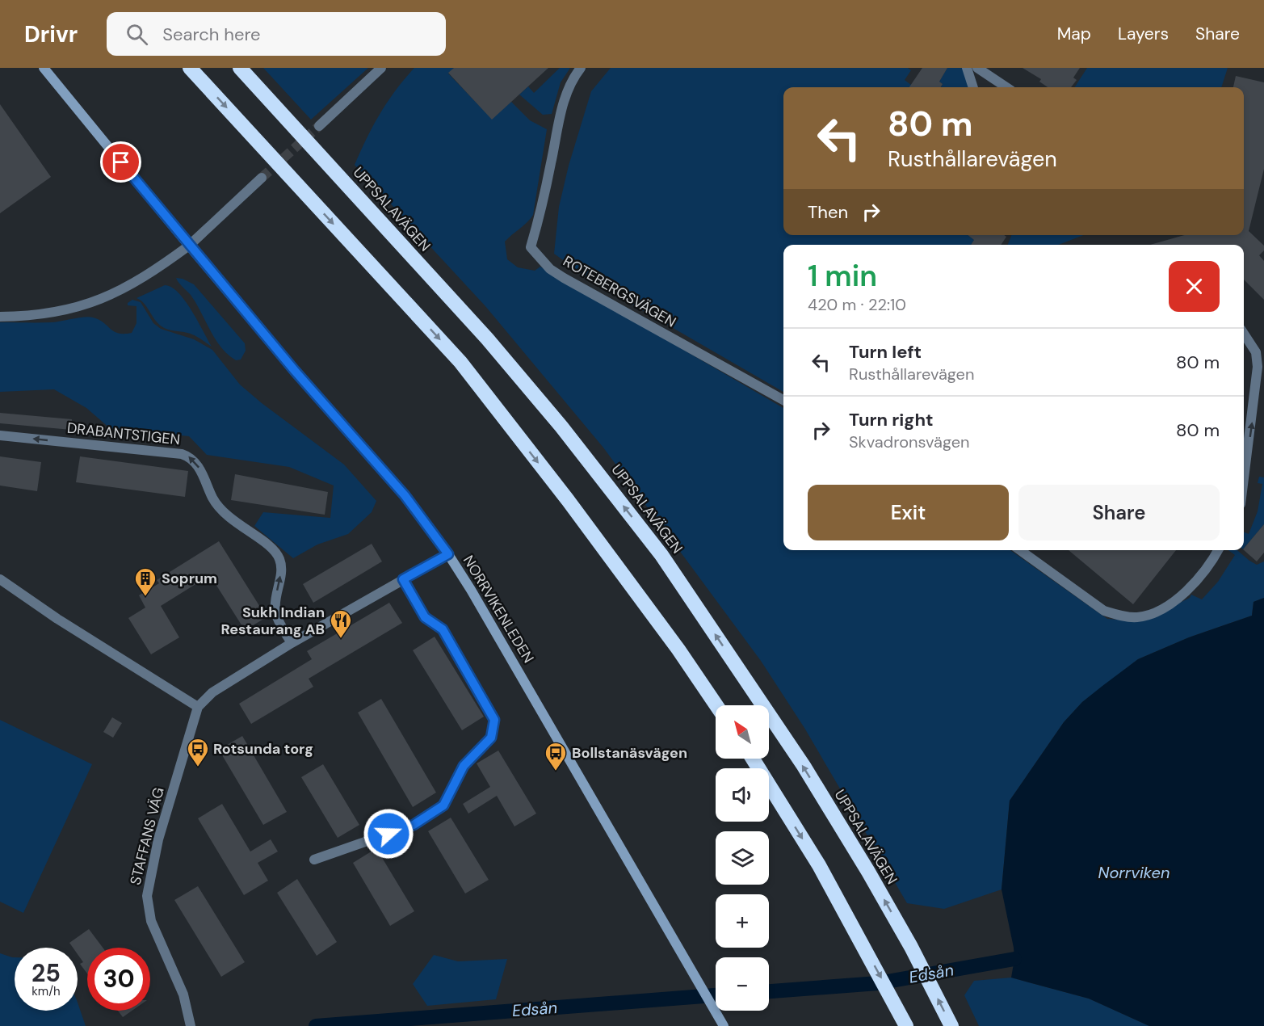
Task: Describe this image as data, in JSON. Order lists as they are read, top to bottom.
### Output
{
  "streets": {
    "highway": ["UPPSALAVÄGEN"],
    "main road": ["NORRVIKENLEDEN"],
    "street": ["ROTEBERGSVÄGEN", "DRABANTSTIGEN", "STAFFANS VÄG"]
  },
  "one_way": ["DRABANTSTIGEN"],
  "water": ["Norrviken", "Edsån"],
  "places": {
    "building": ["Soprum"],
    "restaurant": ["Sukh Indian Restaurang AB"],
    "bus stop": ["Rotsunda torg", "Bollstanäsvägen"]
  },
  "north": "top left",
  "page": {
    "header": "Drivr",
    "search": "Search here",
    "nav": ["Map", "Layers", "Share"],
    "turn": ["80 m", "Rusthållarevägen"],
    "then": "Then",
    "heading": ["1 min", "420 m · 22:10"],
    "list": [
      {
        "name": "Turn left",
        "note": "Rusthållarevägen",
        "value": "80 m"
      },
      {
        "name": "Turn right",
        "note": "Skvadronsvägen",
        "value": "80 m"
      }
    ],
    "buttons": ["Exit", "Share"],
    "map_buttons": ["+", "−"],
    "speed": "25 km/h",
    "limit": "30"
  }
}
